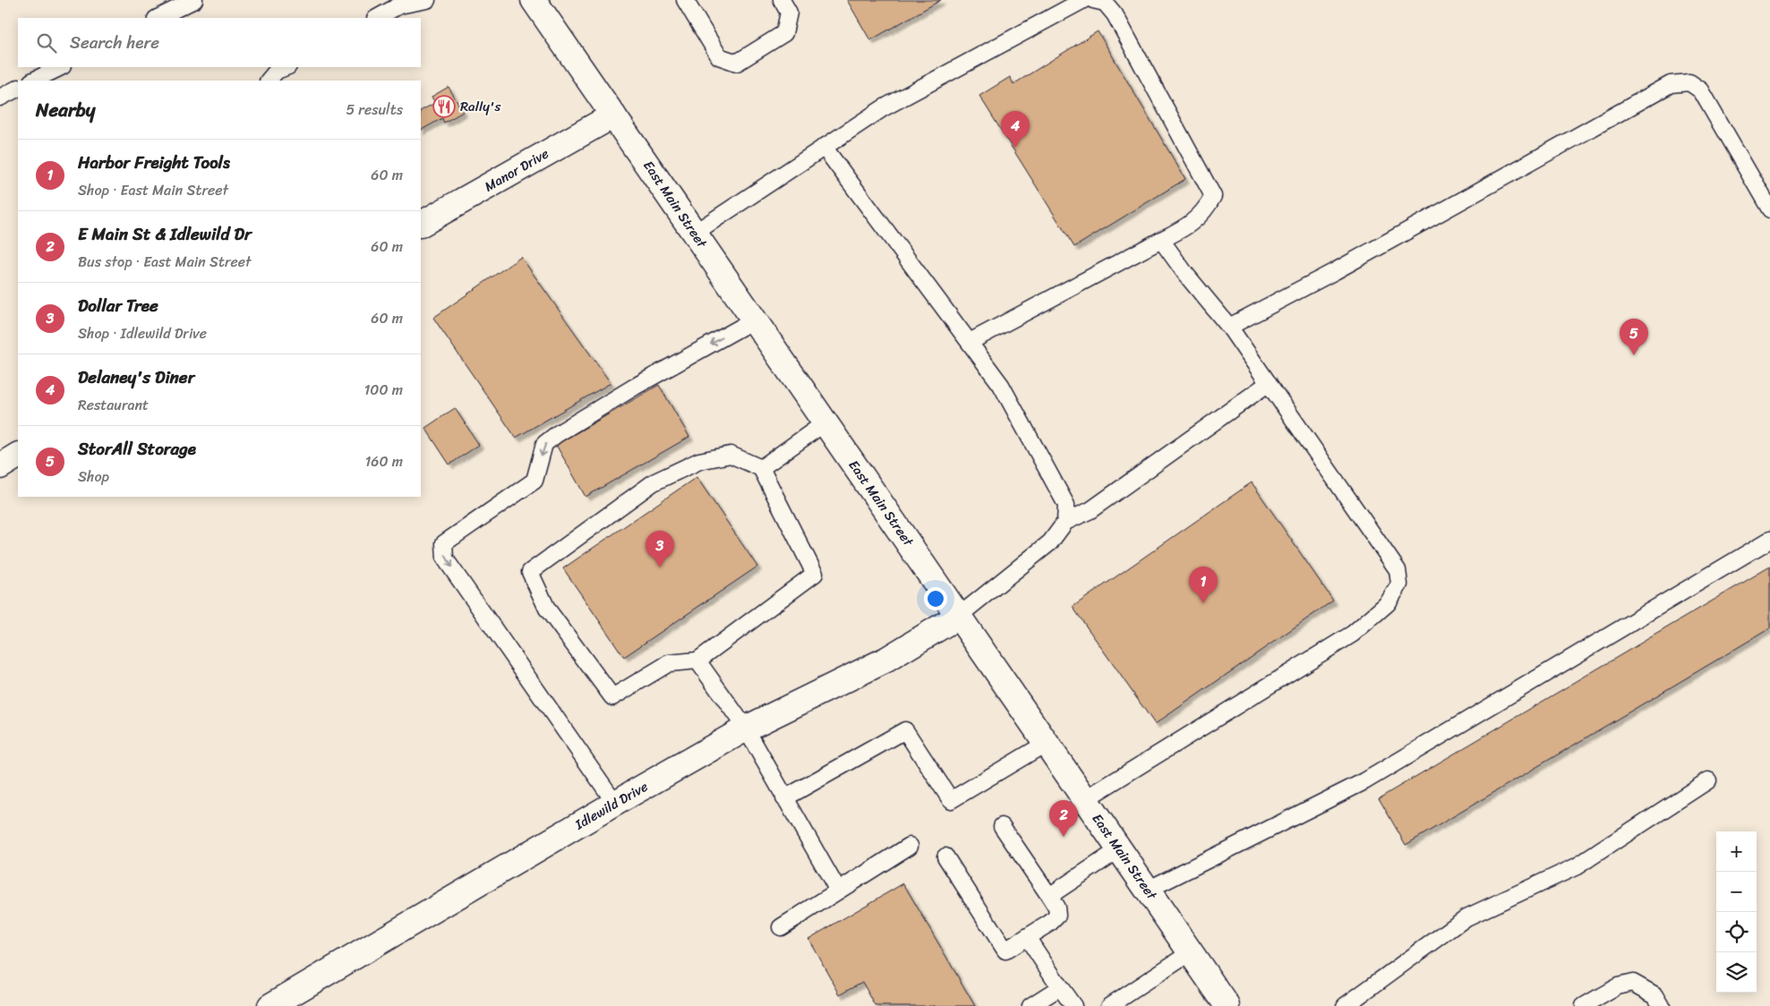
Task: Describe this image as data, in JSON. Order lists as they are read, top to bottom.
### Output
{
  "streets": {
    "main road": ["Manor Drive", "East Main Street", "Idlewild Drive"]
  },
  "crossings": [
    ["Manor Drive", "East Main Street"],
    ["East Main Street", "Idlewild Drive"]
  ],
  "places": {
    "restaurant": ["Rally's"]
  },
  "page": {
    "search": "Search here",
    "heading": ["Nearby", "5 results"],
    "pins": [
      "4",
      "5",
      "3",
      "1",
      "2"
    ],
    "list": [
      {
        "mark": "1",
        "name": "Harbor Freight Tools",
        "note": "Shop · East Main Street",
        "value": "60 m"
      },
      {
        "mark": "2",
        "name": "E Main St & Idlewild Dr",
        "note": "Bus stop · East Main Street",
        "value": "60 m"
      },
      {
        "mark": "3",
        "name": "Dollar Tree",
        "note": "Shop · Idlewild Drive",
        "value": "60 m"
      },
      {
        "mark": "4",
        "name": "Delaney's Diner",
        "note": "Restaurant",
        "value": "100 m"
      },
      {
        "mark": "5",
        "name": "StorAll Storage",
        "note": "Shop",
        "value": "160 m"
      }
    ],
    "map_buttons": ["+", "−"]
  }
}
